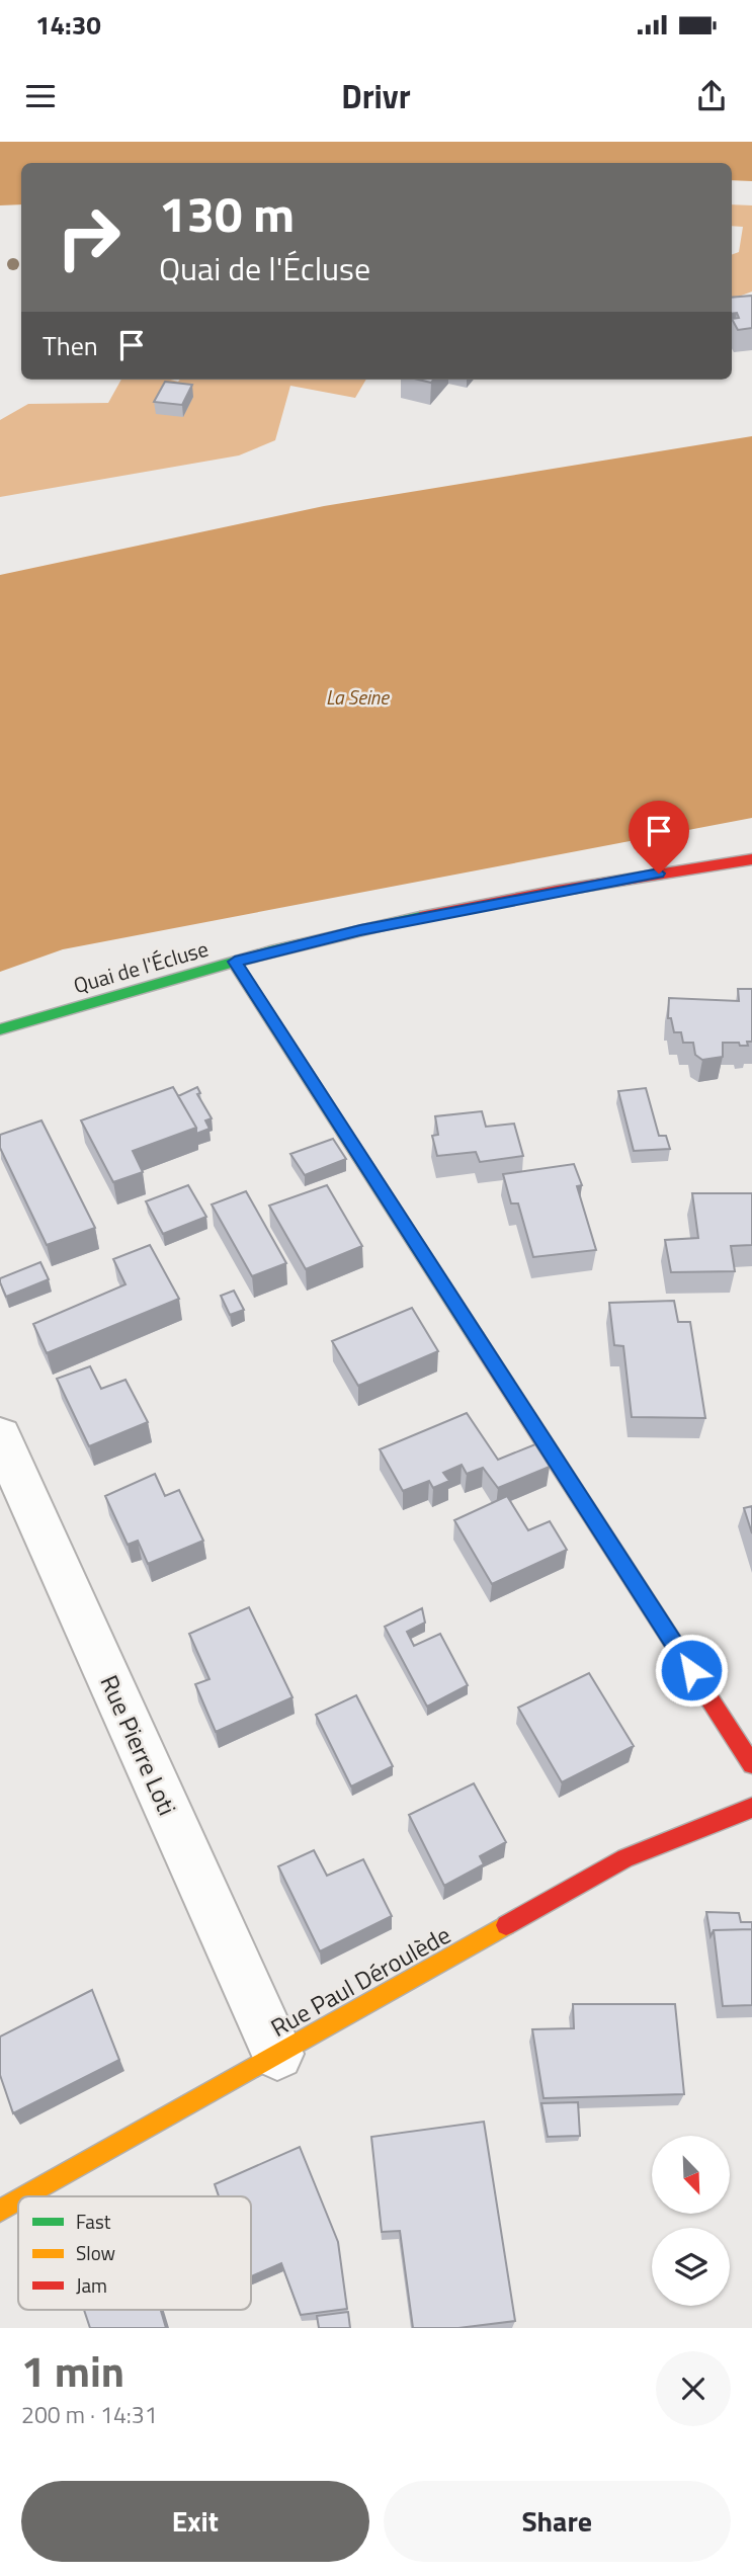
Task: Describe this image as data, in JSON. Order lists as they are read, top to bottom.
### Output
{
  "streets": {
    "street": ["Quai de l'Écluse", "Rue Pierre Loti", "Rue Paul Déroulède"]
  },
  "crossings": [
    ["Rue Pierre Loti", "Rue Paul Déroulède"]
  ],
  "water": ["La Seine"],
  "legend": ["Fast", "Slow", "Jam"],
  "north": "bottom right",
  "page": {
    "status": "14:30",
    "header": "Drivr",
    "turn": ["130 m", "Quai de l'Écluse"],
    "then": "Then",
    "heading": ["1 min", "200 m · 14:31"],
    "buttons": ["Exit", "Share"]
  }
}
